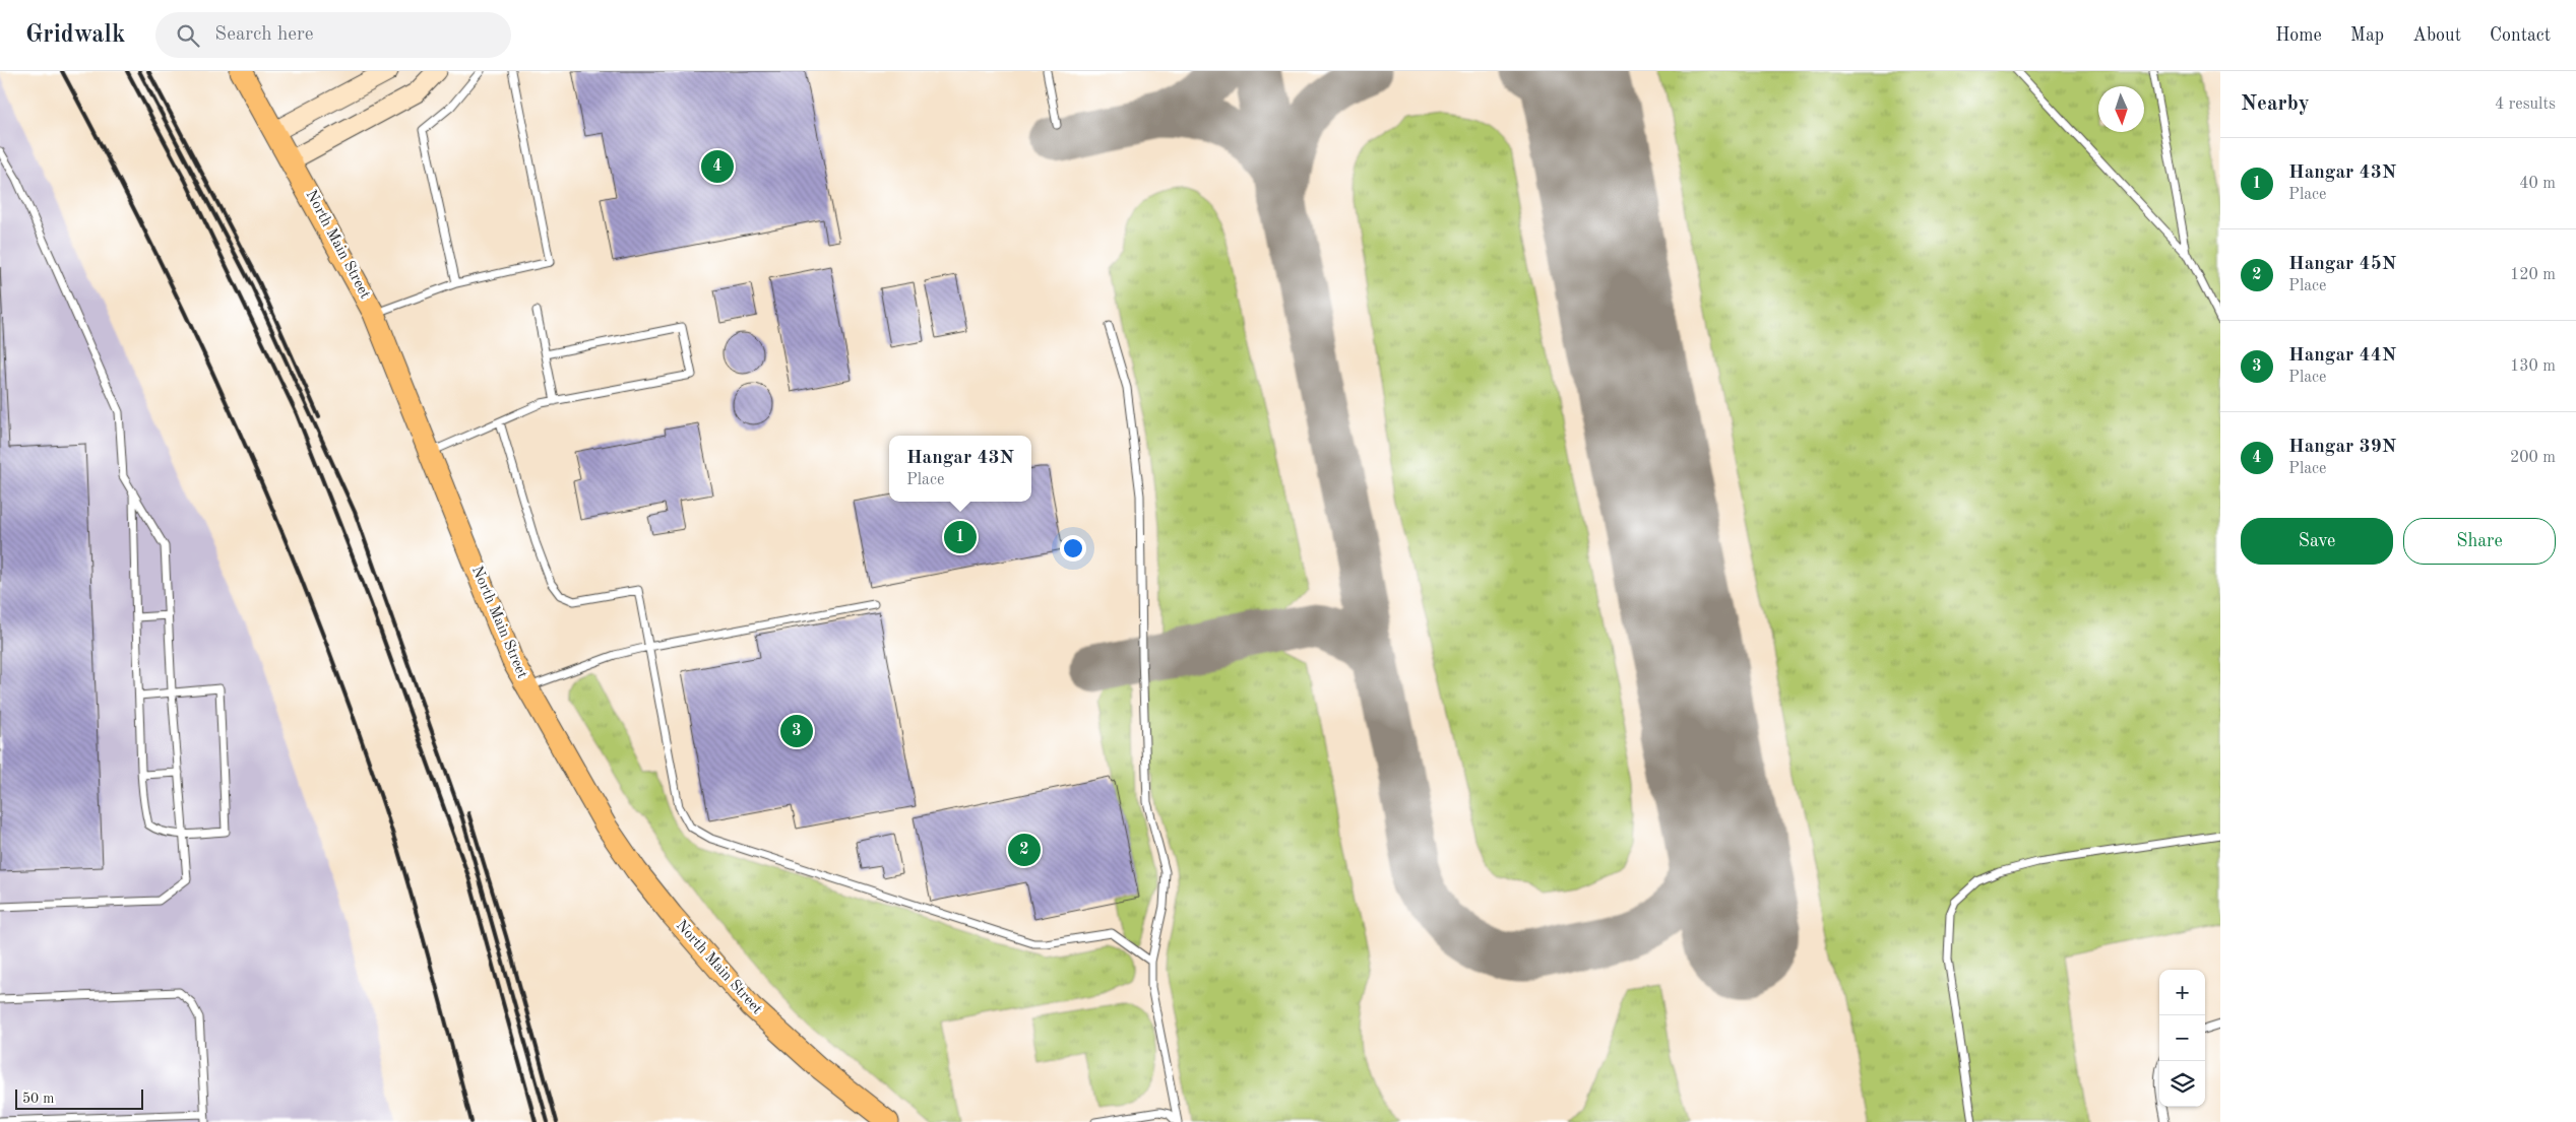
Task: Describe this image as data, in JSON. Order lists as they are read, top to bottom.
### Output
{
  "streets": {
    "main road": ["North Main Street"]
  },
  "scale_bar": "50 m",
  "north": "bottom",
  "page": {
    "header": "Gridwalk",
    "search": "Search here",
    "nav": [
      "Home",
      "Map",
      "About",
      "Contact"
    ],
    "heading": ["Nearby", "4 results"],
    "list": [
      {
        "mark": "1",
        "name": "Hangar 43N",
        "note": "Place",
        "value": "40 m"
      },
      {
        "mark": "2",
        "name": "Hangar 45N",
        "note": "Place",
        "value": "120 m"
      },
      {
        "mark": "3",
        "name": "Hangar 44N",
        "note": "Place",
        "value": "130 m"
      },
      {
        "mark": "4",
        "name": "Hangar 39N",
        "note": "Place",
        "value": "200 m"
      }
    ],
    "pins": [
      "4",
      "1",
      "3",
      "2"
    ],
    "popup": ["Hangar 43N", "Place"],
    "buttons": ["Save", "Share"],
    "map_buttons": ["+", "−"],
    "scale": "50 m"
  }
}
